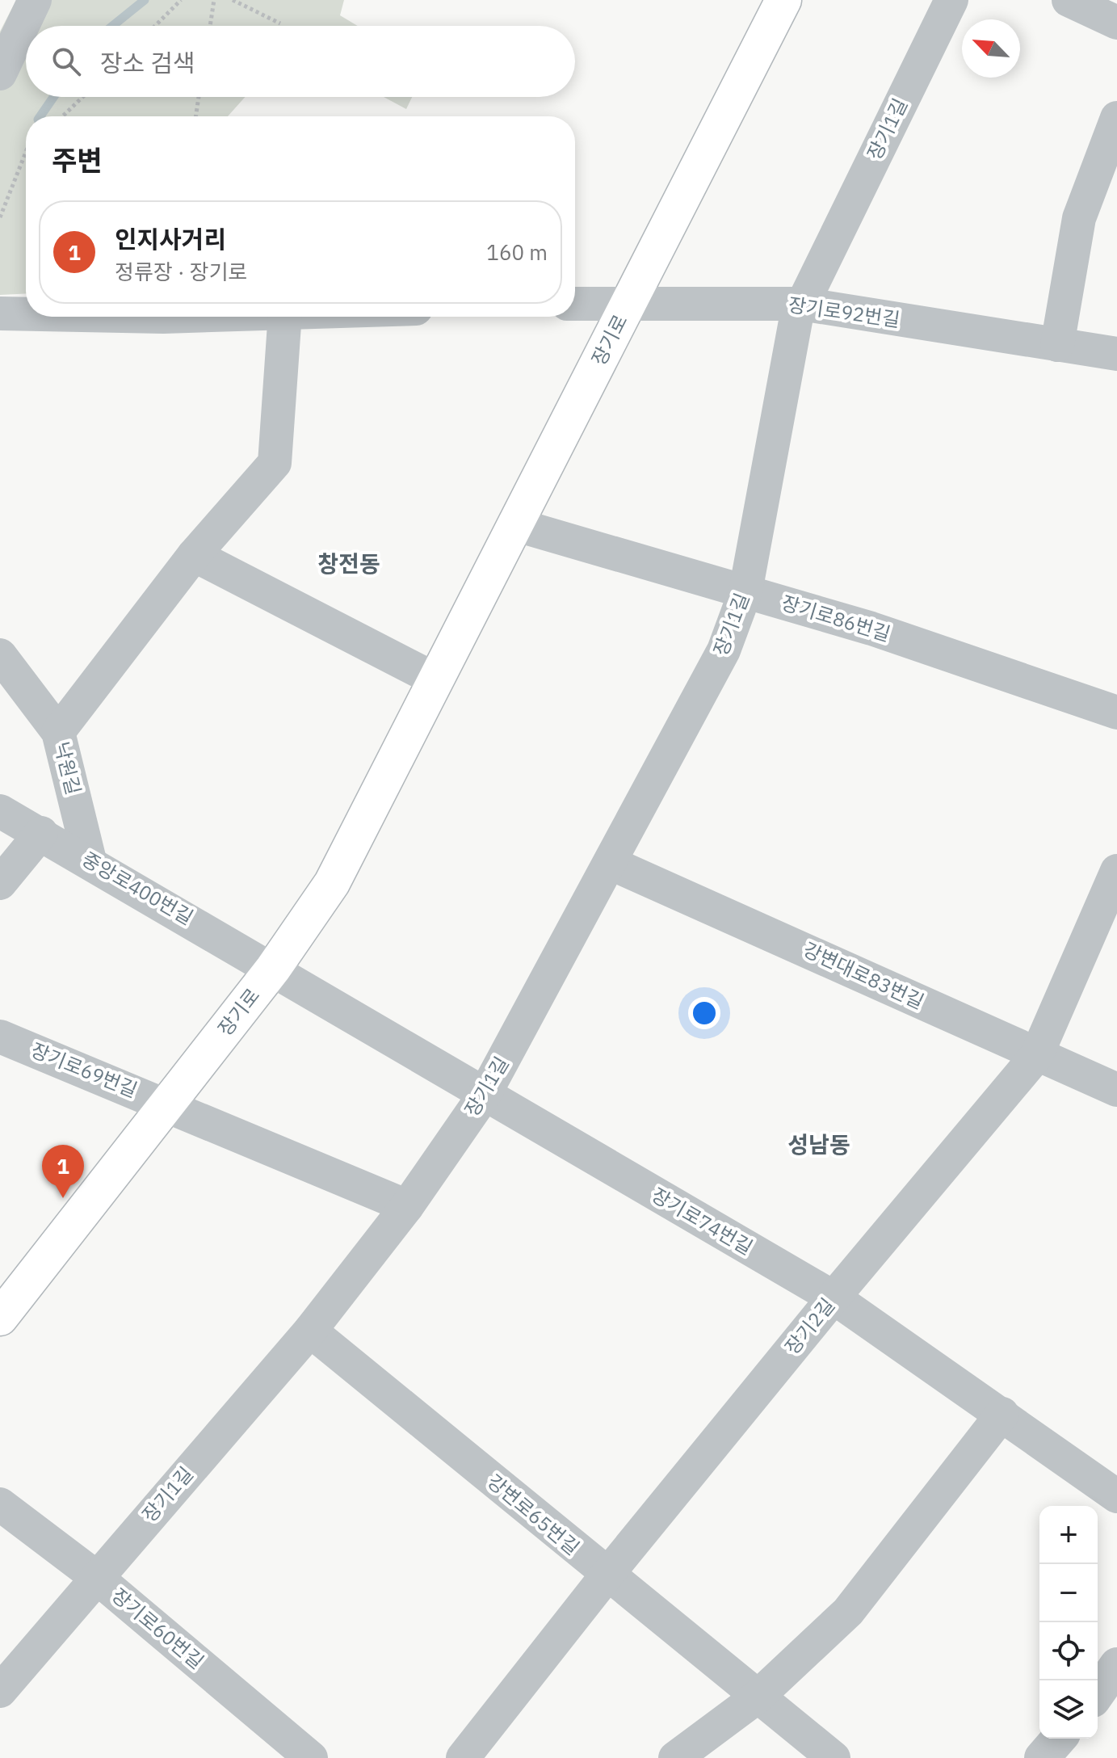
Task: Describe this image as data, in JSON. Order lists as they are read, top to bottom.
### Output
{
  "streets": {
    "main road": ["장기로"],
    "street": [
      "장기1길",
      "장기로92번길",
      "장기로86번길",
      "낙원길",
      "중앙로400번길",
      "강변대로83번길",
      "장기로69번길",
      "장기로74번길",
      "장기2길",
      "강변로65번길",
      "장기로60번길"
    ]
  },
  "crossings": [
    ["장기1길", "장기로92번길"],
    ["장기1길", "장기로86번길"],
    ["장기1길", "강변대로83번길"],
    ["장기1길", "장기로74번길"],
    ["장기1길", "강변로65번길"],
    ["장기1길", "장기로60번길"],
    ["장기로92번길", "장기로"],
    ["장기로", "장기로86번길"],
    ["장기로", "중앙로400번길"],
    ["장기로", "장기로69번길"],
    ["장기로", "장기로74번길"],
    ["낙원길", "중앙로400번길"],
    ["중앙로400번길", "장기로74번길"],
    ["강변대로83번길", "장기2길"],
    ["장기로74번길", "장기2길"],
    ["장기2길", "강변로65번길"]
  ],
  "districts": ["창전동", "성남동"],
  "north": "top left",
  "page": {
    "search": "장소 검색",
    "heading": "주변",
    "list": [
      {
        "mark": "1",
        "name": "인지사거리",
        "note": "정류장 · 장기로",
        "value": "160 m"
      }
    ],
    "pins": "1",
    "map_buttons": ["+", "−"]
  }
}
